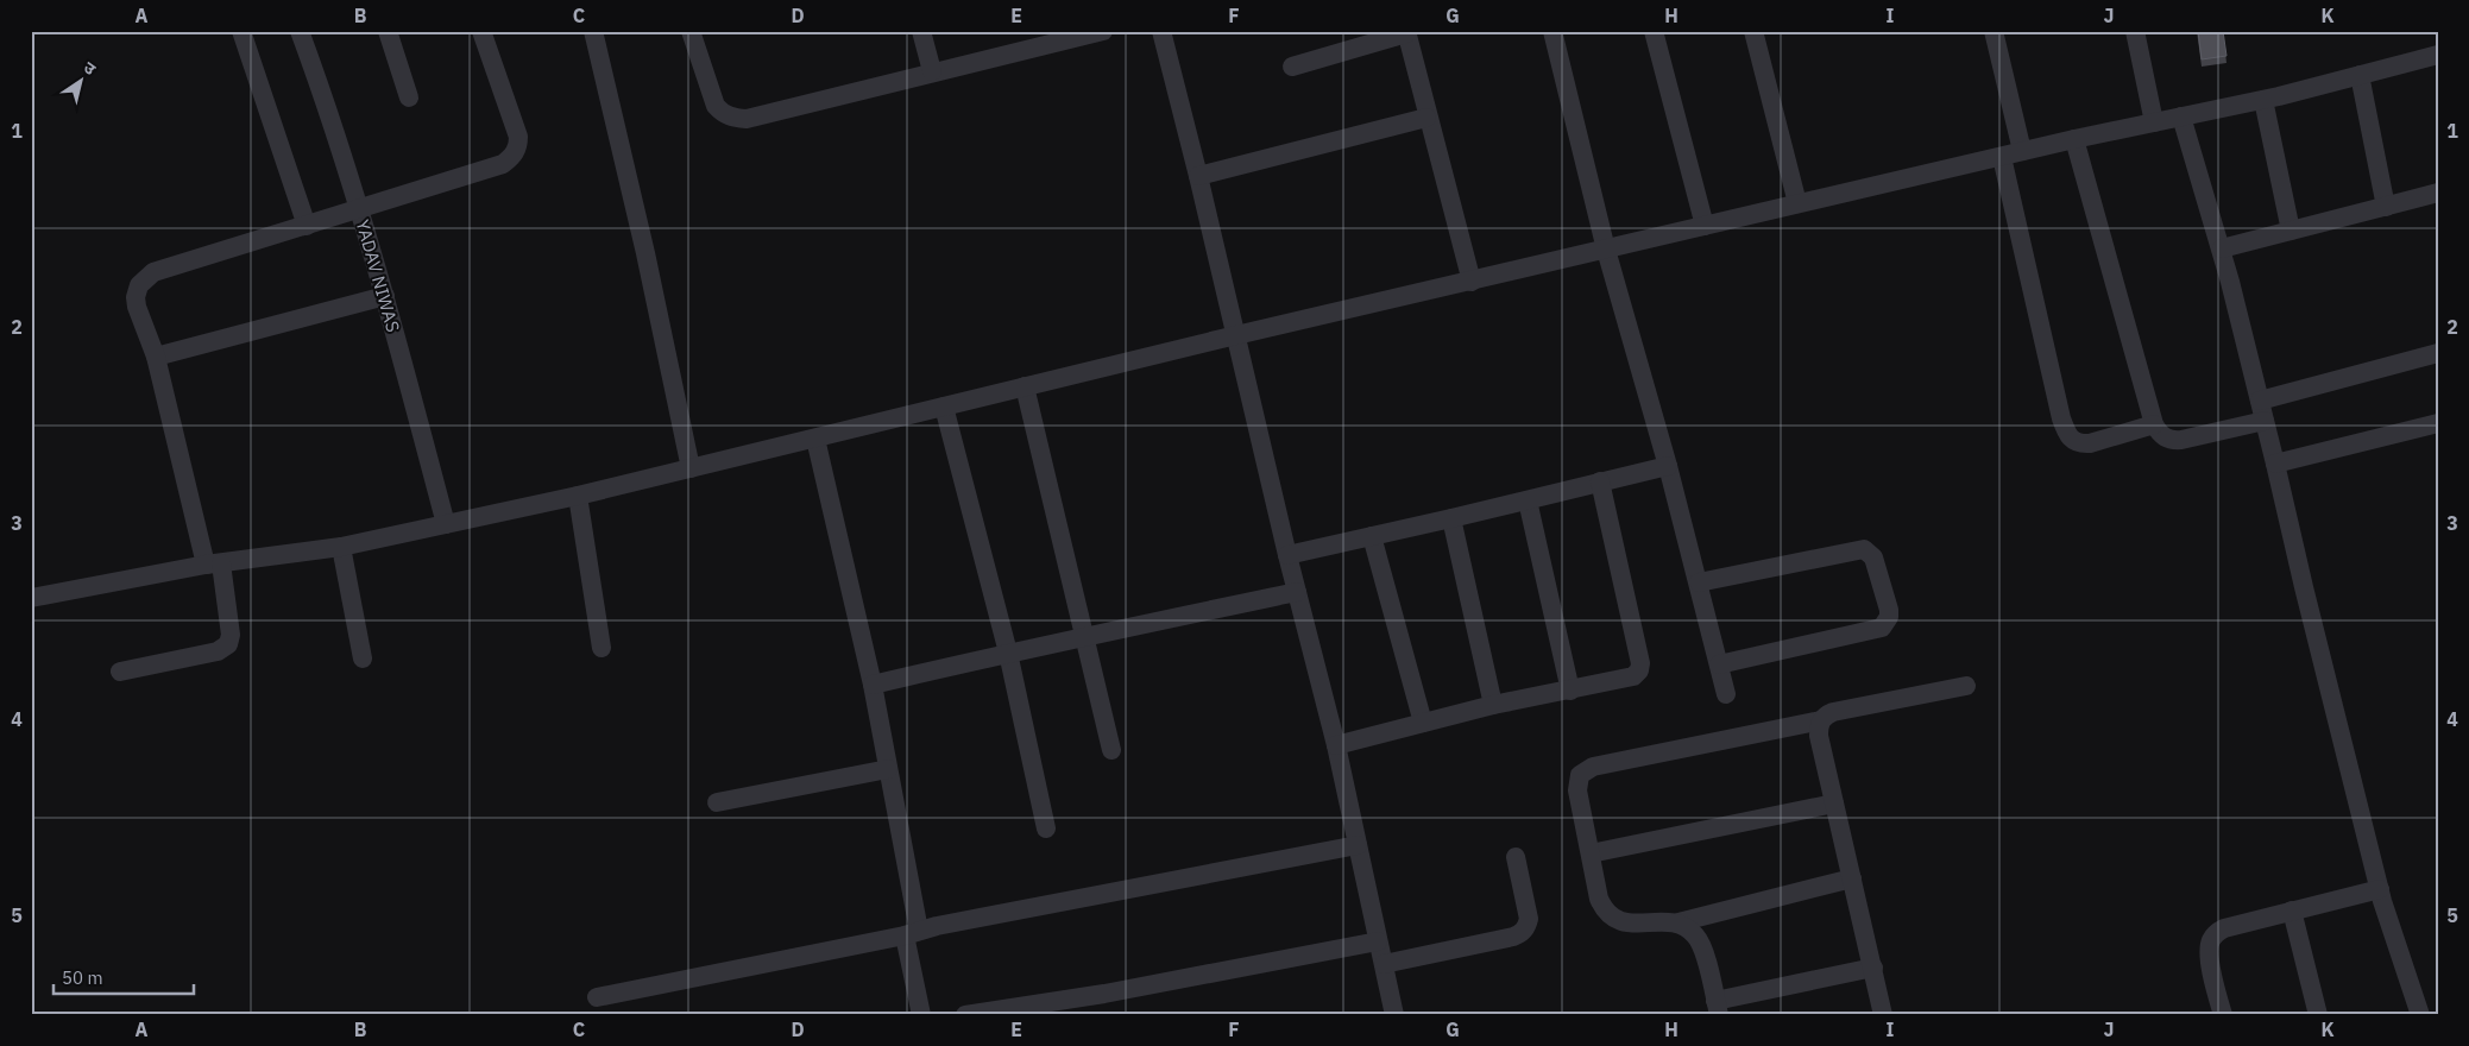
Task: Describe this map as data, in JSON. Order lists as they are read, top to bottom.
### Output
{
  "streets": {
    "street": ["YADAV NIWAS"]
  },
  "scale_bar": "50 m",
  "north": "top right",
  "grid": {
    "columns": [
      "A",
      "B",
      "C",
      "D",
      "E",
      "F",
      "G",
      "H",
      "I",
      "J",
      "K"
    ],
    "rows": [
      "1",
      "2",
      "3",
      "4",
      "5"
    ]
  }
}
